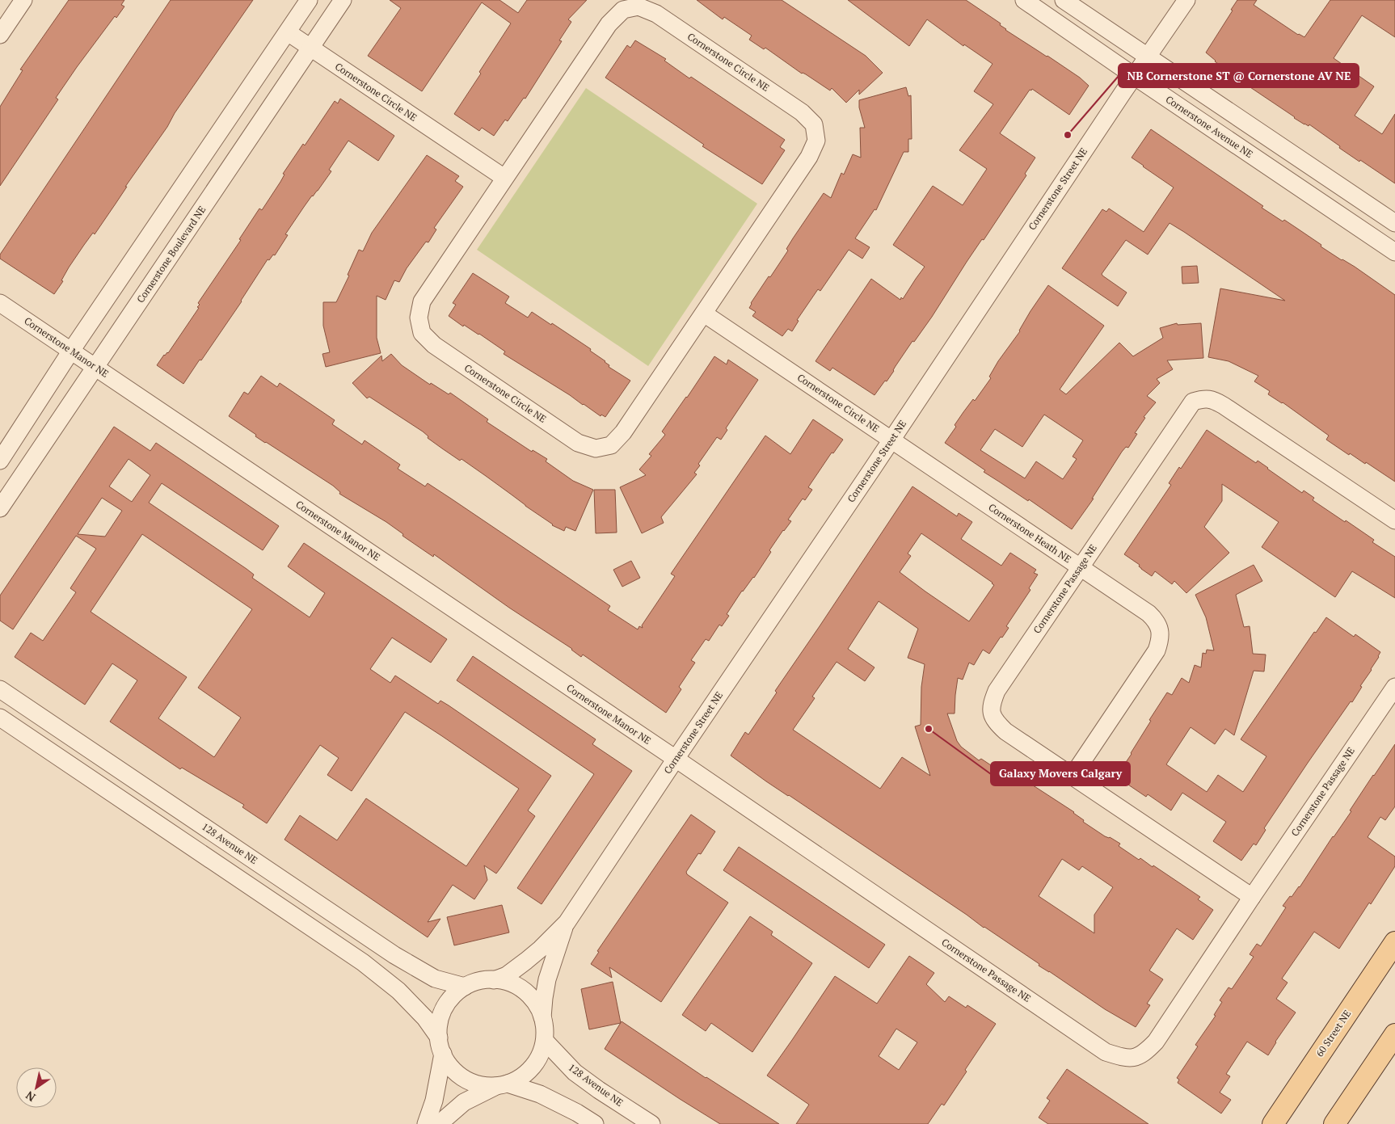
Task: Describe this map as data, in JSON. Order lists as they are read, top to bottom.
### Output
{
  "streets": {
    "main road": ["60 Street NE"],
    "street": [
      "Cornerstone Circle NE",
      "Cornerstone Avenue NE",
      "Cornerstone Street NE",
      "Cornerstone Boulevard NE",
      "Cornerstone Manor NE",
      "Cornerstone Heath NE",
      "Cornerstone Passage NE",
      "128 Avenue NE"
    ]
  },
  "crossings": [
    ["Cornerstone Circle NE", "Cornerstone Street NE"],
    ["Cornerstone Circle NE", "Cornerstone Boulevard NE"],
    ["Cornerstone Circle NE", "Cornerstone Heath NE"],
    ["Cornerstone Avenue NE", "Cornerstone Street NE"],
    ["Cornerstone Street NE", "Cornerstone Manor NE"],
    ["Cornerstone Street NE", "Cornerstone Heath NE"],
    ["Cornerstone Street NE", "Cornerstone Passage NE"],
    ["Cornerstone Street NE", "128 Avenue NE"],
    ["Cornerstone Boulevard NE", "Cornerstone Manor NE"],
    ["Cornerstone Manor NE", "Cornerstone Passage NE"],
    ["Cornerstone Heath NE", "Cornerstone Passage NE"]
  ],
  "places": ["NB Cornerstone ST @ Cornerstone AV NE", "Galaxy Movers Calgary"],
  "north": "bottom left"
}
